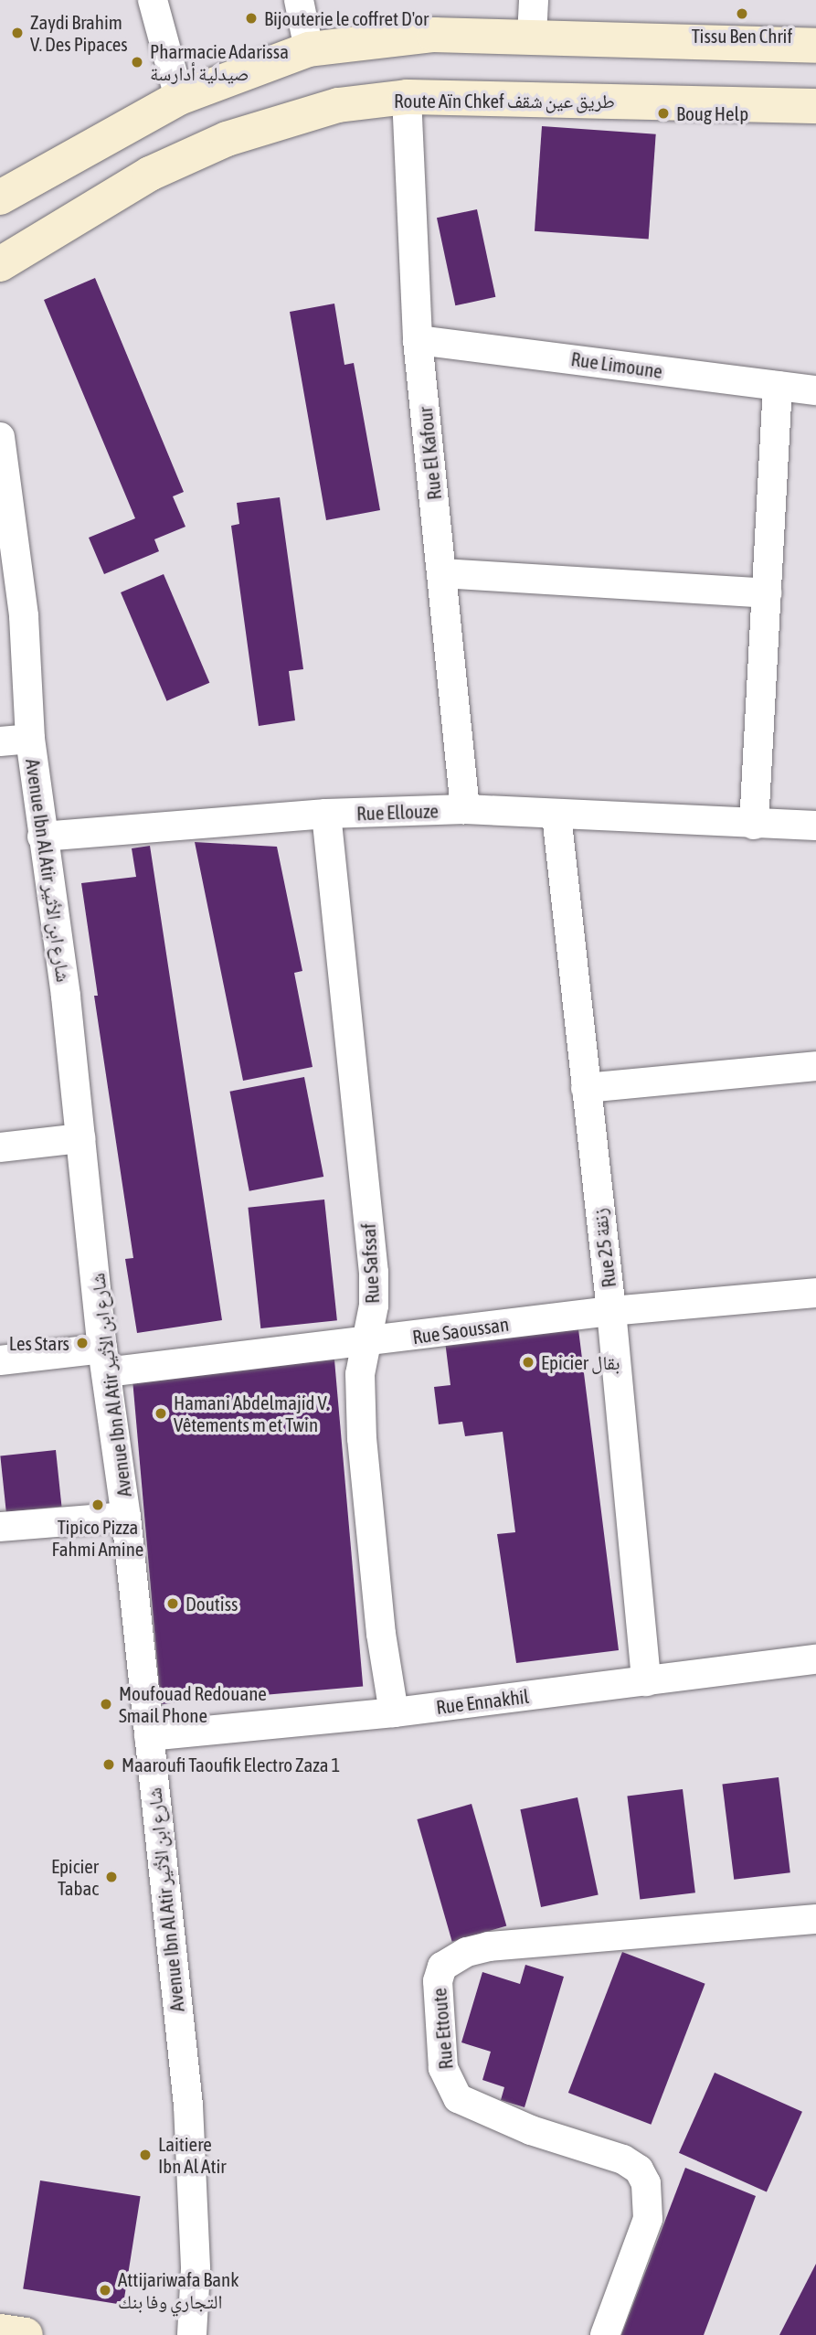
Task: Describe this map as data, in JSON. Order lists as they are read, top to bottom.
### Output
{
  "streets": {
    "main road": ["Route Aïn Chkef طريق عين شقف"],
    "street": [
      "Rue Limoune",
      "Rue El Kafour",
      "Rue Ellouze",
      "Avenue Ibn Al Atir شارع ابن الأثير",
      "Rue 25 زنقة",
      "Rue Safssaf",
      "Rue Saoussan",
      "Rue Ennakhil",
      "Rue Ettoute"
    ]
  },
  "crossings": [
    ["Route Aïn Chkef طريق عين شقف", "Rue El Kafour"],
    ["Rue Limoune", "Rue El Kafour"],
    ["Rue El Kafour", "Rue Ellouze"],
    ["Rue Ellouze", "Avenue Ibn Al Atir شارع ابن الأثير"],
    ["Rue Ellouze", "Rue 25 زنقة"],
    ["Rue Ellouze", "Rue Safssaf"],
    ["Avenue Ibn Al Atir شارع ابن الأثير", "Rue Saoussan"],
    ["Avenue Ibn Al Atir شارع ابن الأثير", "Rue Ennakhil"],
    ["Rue 25 زنقة", "Rue Saoussan"],
    ["Rue 25 زنقة", "Rue Ennakhil"],
    ["Rue Safssaf", "Rue Saoussan"],
    ["Rue Safssaf", "Rue Ennakhil"]
  ],
  "places": [
    "Tissu Ben Chrif",
    "Bijouterie le coffret D'or",
    "Zaydi Brahim V. Des Pipaces",
    "Pharmacie Adarissa صيدلية أدارسة",
    "Boug Help",
    "Les Stars",
    "Epicier بقال",
    "Hamani Abdelmajid V. Vêtements m et Twin",
    "Tipico Pizza Fahmi Amine",
    "Doutiss",
    "Moufouad Redouane Smail Phone",
    "Maaroufi Taoufik Electro Zaza 1",
    "Epicier Tabac",
    "Laitiere Ibn Al Atir",
    "Attijariwafa Bank التجاري وفا بنك"
  ]
}
